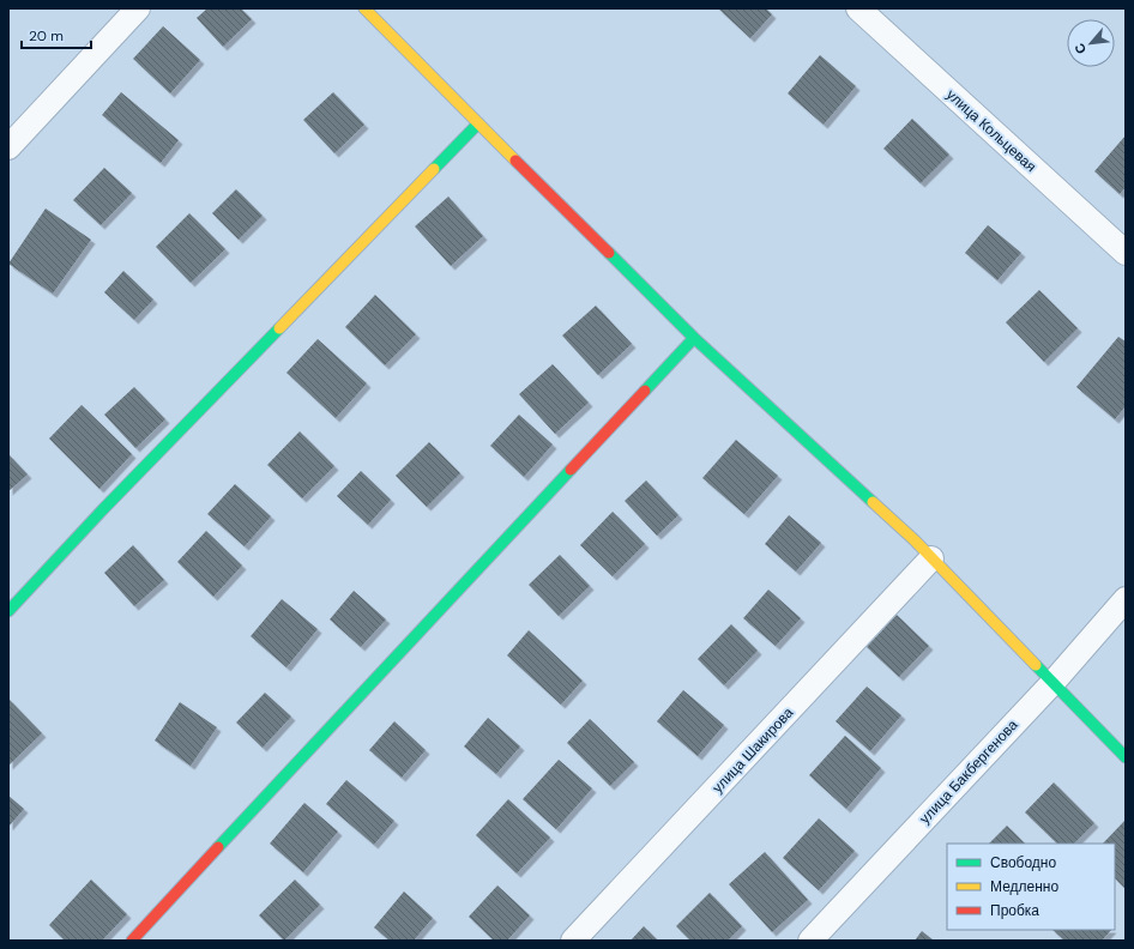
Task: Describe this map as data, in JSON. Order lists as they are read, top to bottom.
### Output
{
  "streets": {
    "street": ["улица Кольцевая", "улица Шакирова", "улица Бакбергенова"]
  },
  "legend": ["Свободно", "Медленно", "Пробка"],
  "scale_bar": "20 m",
  "north": "bottom left"
}
